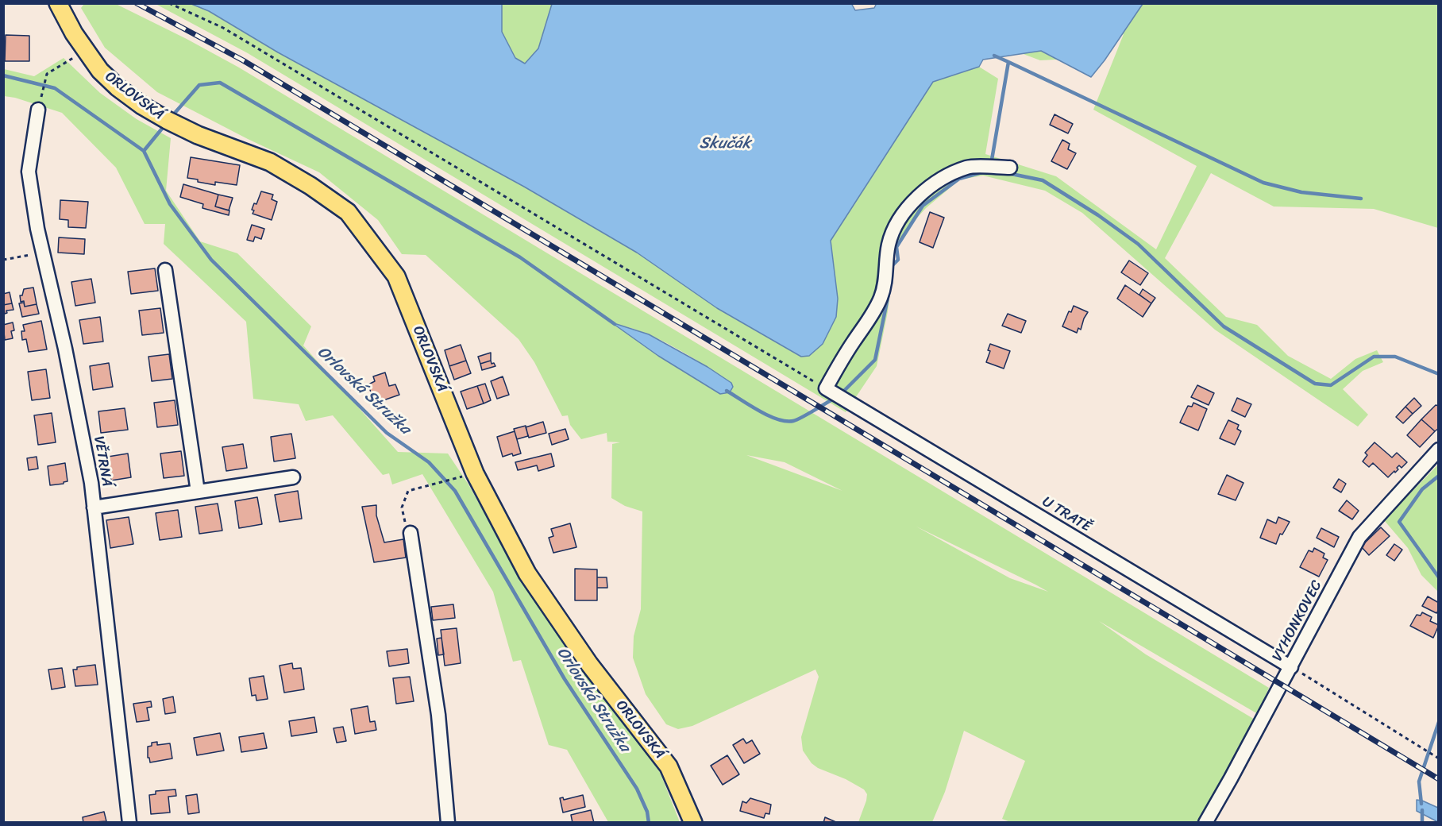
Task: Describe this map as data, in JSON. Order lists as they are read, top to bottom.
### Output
{
  "streets": {
    "main road": ["ORLOVSKÁ"],
    "street": ["VĚTRNÁ", "U TRATĚ", "VYHONKOVEC"]
  },
  "crossings": [
    ["U TRATĚ", "VYHONKOVEC"]
  ],
  "water": ["Skučák", "Orlovská Stružka"]
}
